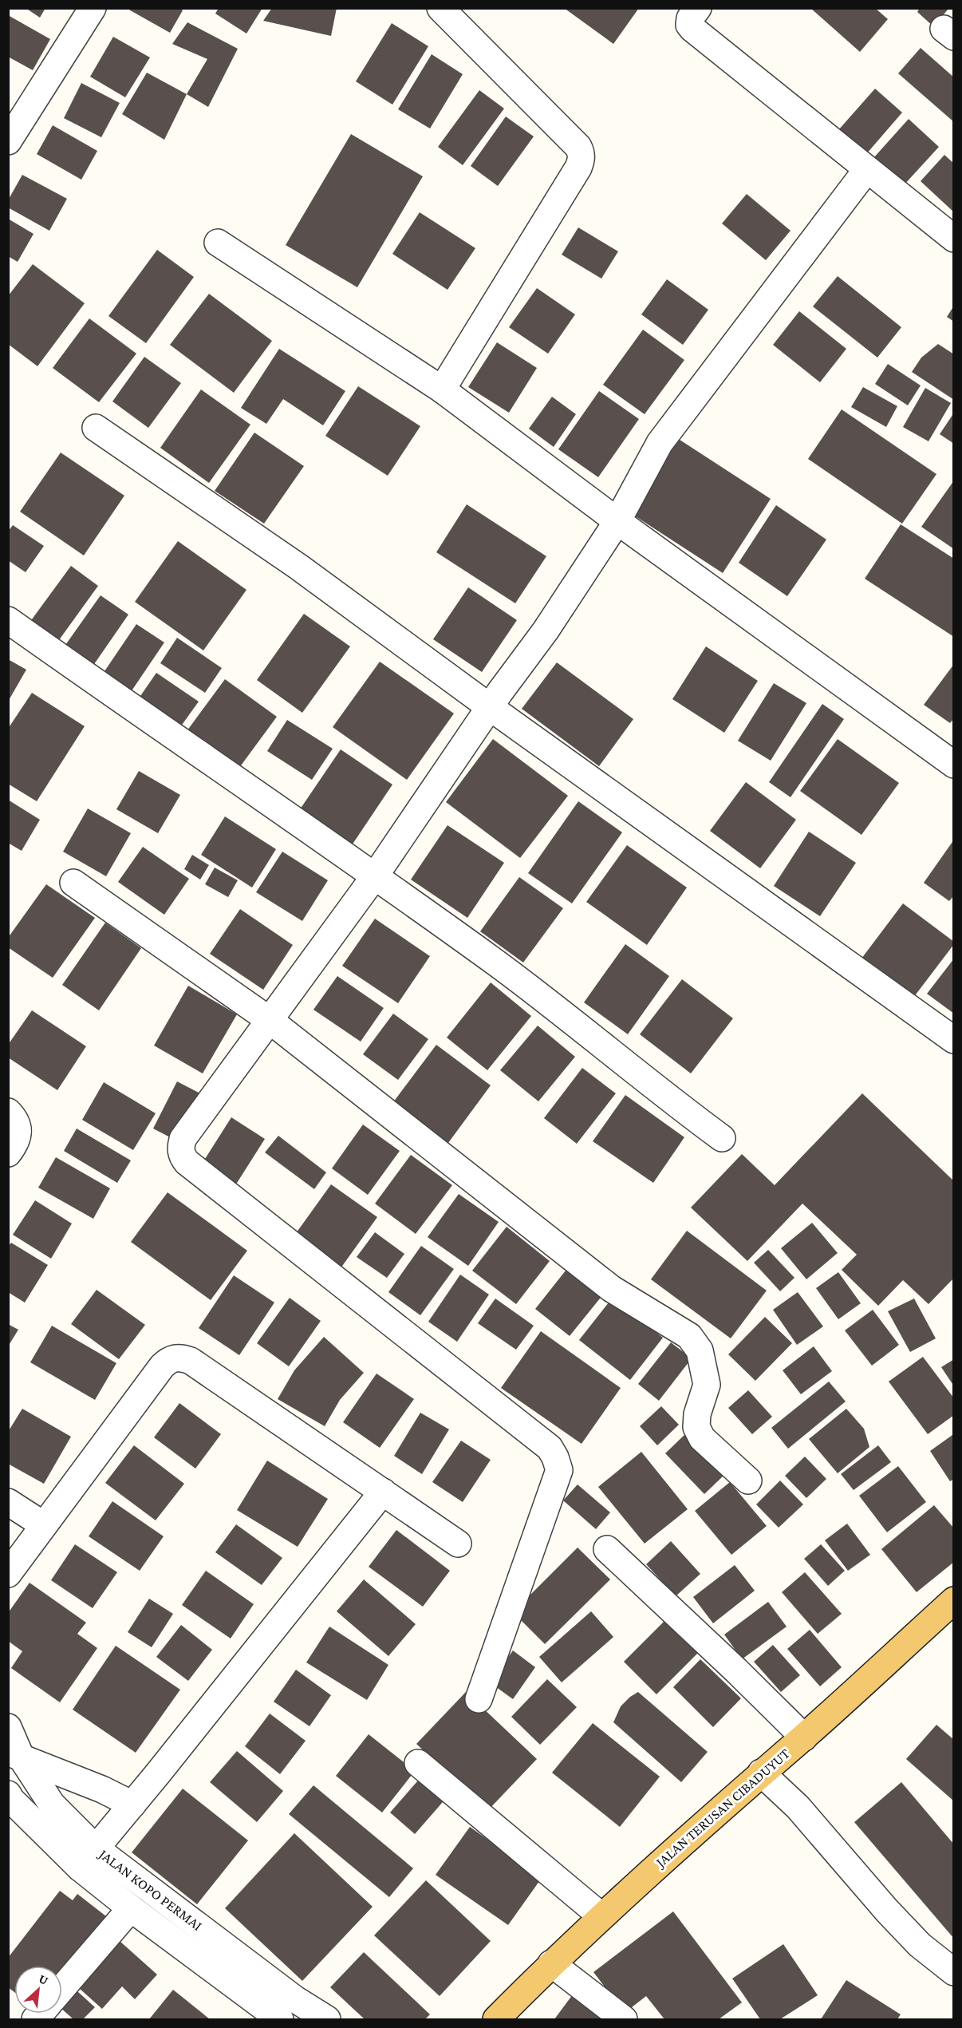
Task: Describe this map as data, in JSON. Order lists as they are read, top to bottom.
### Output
{
  "streets": {
    "main road": ["JALAN TERUSAN CIBADUYUT"],
    "street": ["JALAN KOPO PERMAI"]
  },
  "north": "top right"
}
